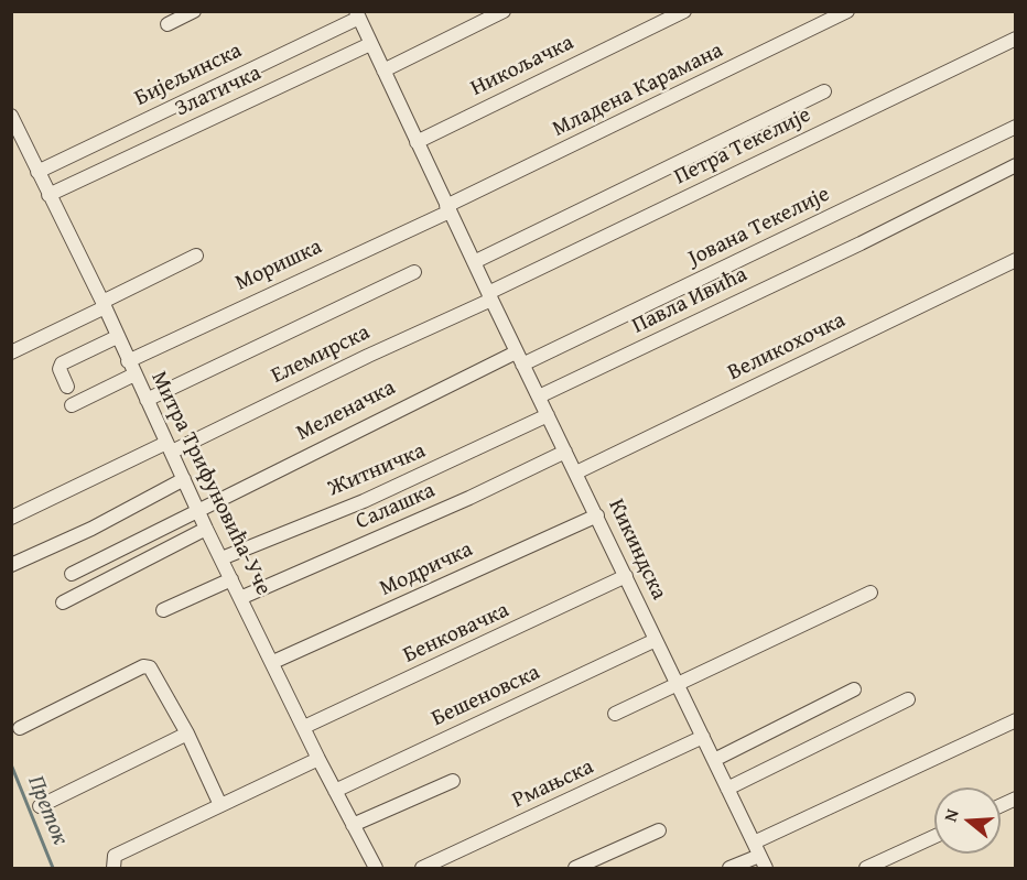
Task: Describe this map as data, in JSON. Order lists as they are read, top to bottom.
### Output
{
  "streets": {
    "street": [
      "Никољачка",
      "Бијељинска",
      "Младена Карамана",
      "Златичка",
      "Петра Текелије",
      "Јована Текелије",
      "Моришка",
      "Павла Ивића",
      "Великохочка",
      "Елемирска",
      "Меленачка",
      "Житничка",
      "Митра Трифуновића-Уче",
      "Салашка",
      "Кикиндска",
      "Модричка",
      "Бенковачка",
      "Бешеновска",
      "Рмањска"
    ]
  },
  "crossings": [
    ["Никољачка", "Кикиндска"],
    ["Бијељинска", "Митра Трифуновића-Уче"],
    ["Бијељинска", "Кикиндска"],
    ["Младена Карамана", "Моришка"],
    ["Младена Карамана", "Кикиндска"],
    ["Златичка", "Митра Трифуновића-Уче"],
    ["Златичка", "Кикиндска"],
    ["Петра Текелије", "Елемирска"],
    ["Петра Текелије", "Кикиндска"],
    ["Јована Текелије", "Кикиндска"],
    ["Моришка", "Митра Трифуновића-Уче"],
    ["Моришка", "Кикиндска"],
    ["Павла Ивића", "Кикиндска"],
    ["Великохочка", "Кикиндска"],
    ["Елемирска", "Митра Трифуновића-Уче"],
    ["Елемирска", "Кикиндска"],
    ["Меленачка", "Митра Трифуновића-Уче"],
    ["Меленачка", "Кикиндска"],
    ["Житничка", "Митра Трифуновића-Уче"],
    ["Житничка", "Кикиндска"],
    ["Митра Трифуновића-Уче", "Салашка"],
    ["Митра Трифуновића-Уче", "Модричка"],
    ["Митра Трифуновића-Уче", "Бенковачка"],
    ["Митра Трифуновића-Уче", "Бешеновска"],
    ["Салашка", "Кикиндска"],
    ["Кикиндска", "Модричка"],
    ["Кикиндска", "Бенковачка"],
    ["Кикиндска", "Бешеновска"],
    ["Кикиндска", "Рмањска"]
  ],
  "water": ["Преток"],
  "north": "left"
}
